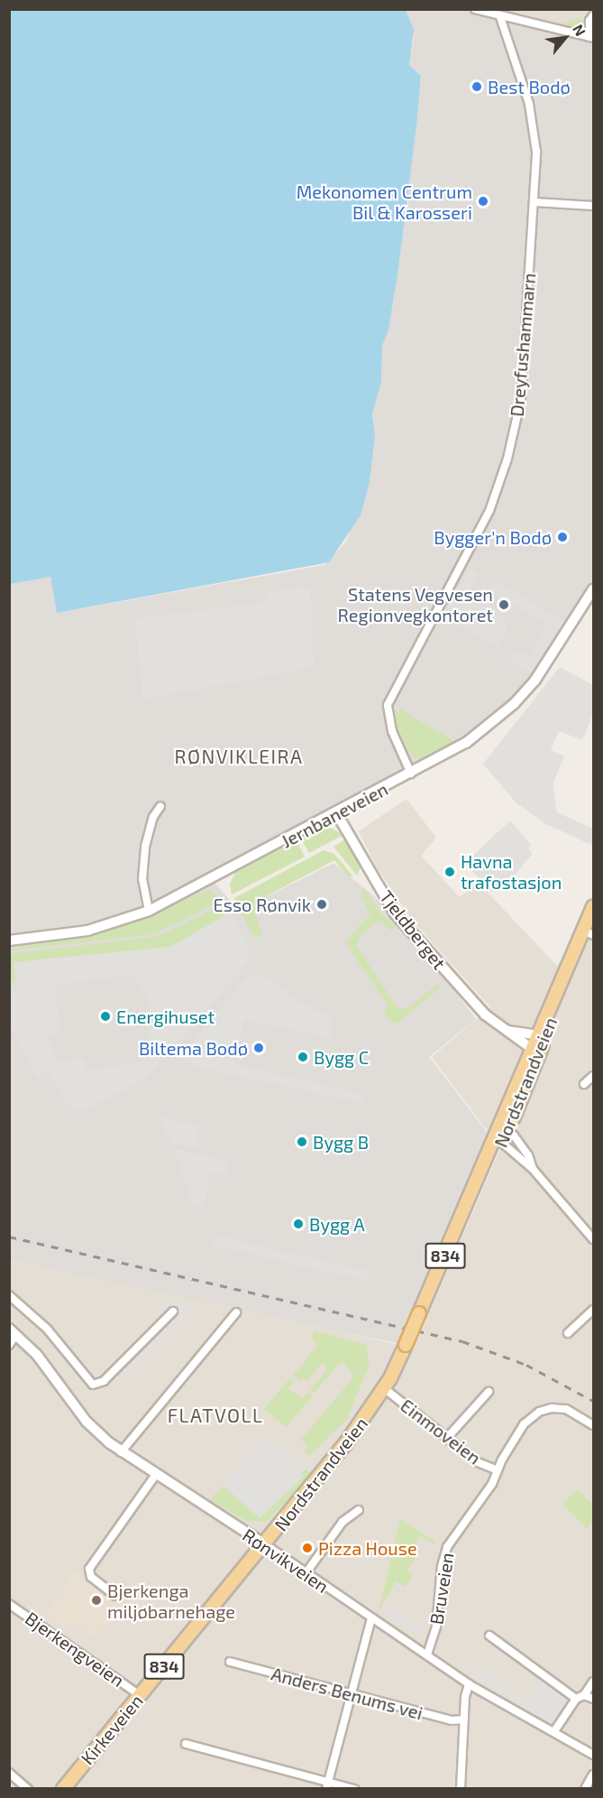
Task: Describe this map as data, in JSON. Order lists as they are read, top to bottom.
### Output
{
  "streets": {
    "main road": ["Nordstrandveien", "834", "Kirkeveien"],
    "street": [
      "Dreyfushammarn",
      "Jernbaneveien",
      "Tjeldberget",
      "Einmoveien",
      "Rønvikveien",
      "Bruveien",
      "Bjerkengveien",
      "Anders Benums vei"
    ]
  },
  "crossings": [
    ["Dreyfushammarn", "Jernbaneveien"],
    ["Jernbaneveien", "Tjeldberget"],
    ["Tjeldberget", "Nordstrandveien"],
    ["Nordstrandveien", "Einmoveien"],
    ["Nordstrandveien", "Rønvikveien"],
    ["Nordstrandveien", "Kirkeveien"],
    ["Einmoveien", "Bruveien"],
    ["Rønvikveien", "Bruveien"],
    ["Rønvikveien", "Kirkeveien"],
    ["Bjerkengveien", "Kirkeveien"]
  ],
  "districts": ["RØNVIKLEIRA", "FLATVOLL"],
  "places": [
    "Best Bodø",
    "Mekonomen Centrum Bil & Karosseri",
    "Bygger'n Bodø",
    "Statens Vegvesen Regionvegkontoret",
    "Havna trafostasjon",
    "Esso Rønvik",
    "Energihuset",
    "Biltema Bodø",
    "Bygg C",
    "Bygg B",
    "Bygg A",
    "Pizza House",
    "Bjerkenga miljøbarnehage"
  ],
  "north": "top right"
}
